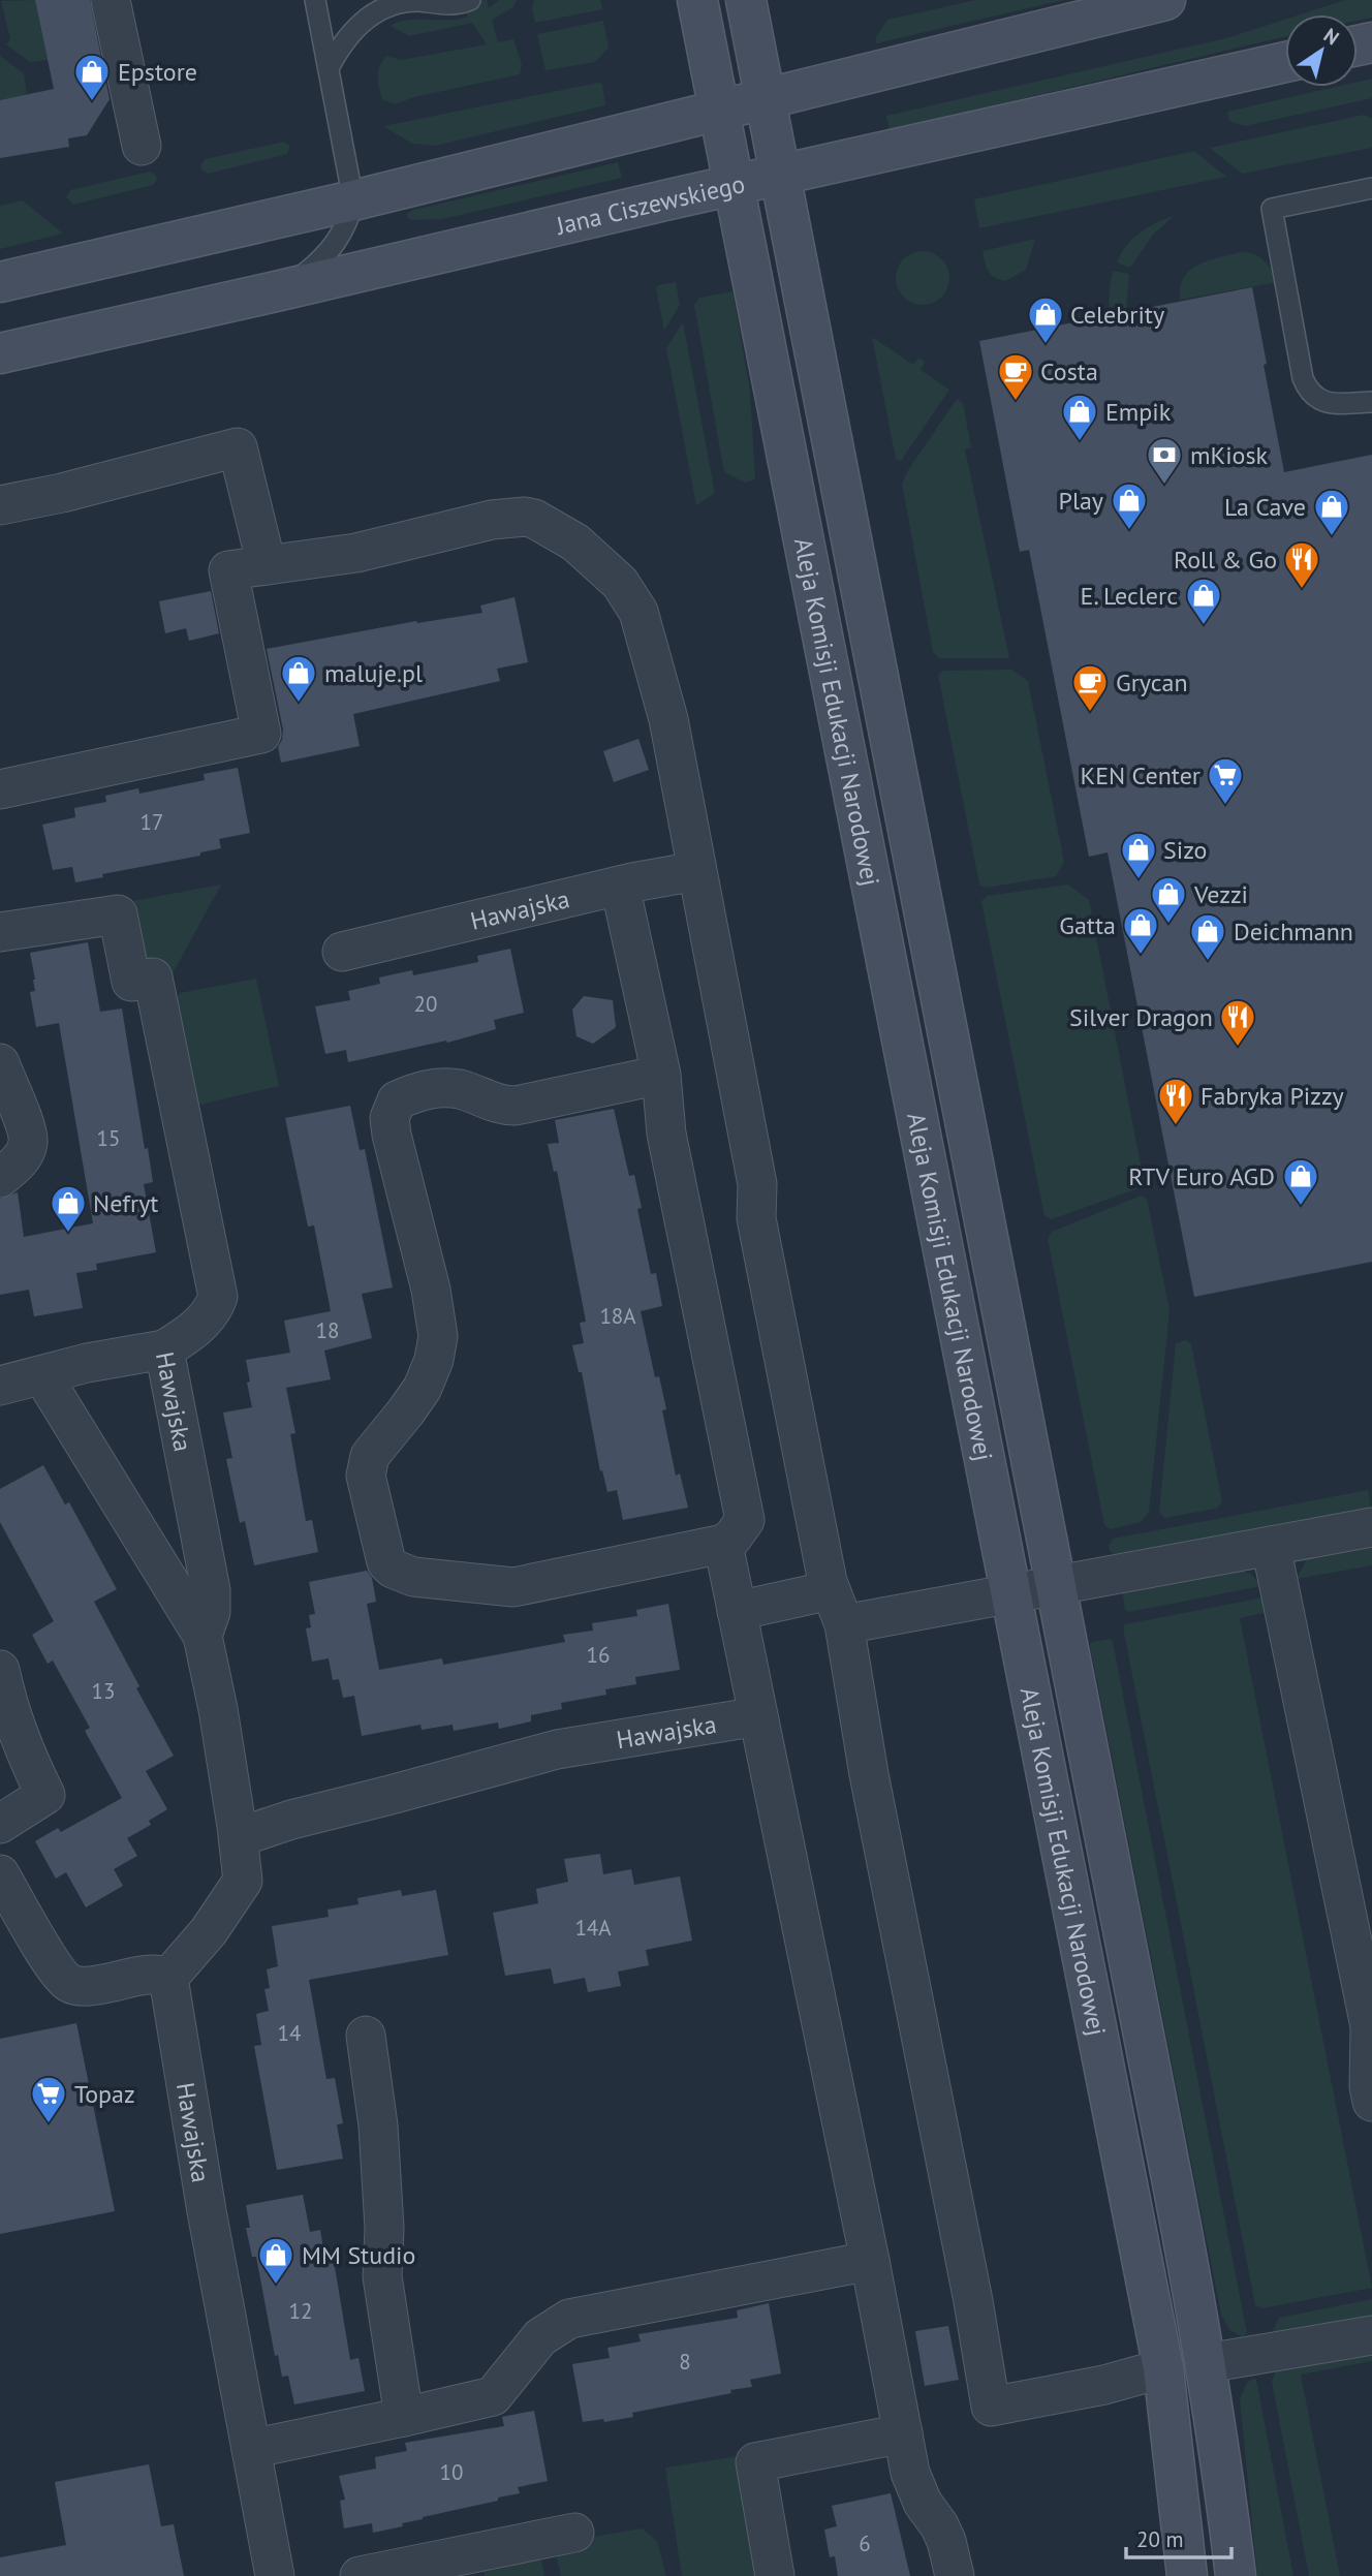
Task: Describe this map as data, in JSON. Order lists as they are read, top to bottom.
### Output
{
  "streets": {
    "main road": ["Jana Ciszewskiego", "Aleja Komisji Edukacji Narodowej"],
    "street": ["Hawajska"]
  },
  "crossings": [
    ["Jana Ciszewskiego", "Aleja Komisji Edukacji Narodowej"]
  ],
  "places": {
    "shop": [
      "Epstore",
      "Celebrity",
      "Empik",
      "Play",
      "La Cave",
      "E. Leclerc",
      "maluje.pl",
      "Sizo",
      "Vezzi",
      "Gatta",
      "Deichmann",
      "RTV Euro AGD",
      "Nefryt",
      "MM Studio"
    ],
    "cafe": ["Costa", "Grycan"],
    "bank": ["mKiosk"],
    "restaurant": ["Roll & Go", "Silver Dragon", "Fabryka Pizzy"],
    "supermarket": ["KEN Center", "Topaz"]
  },
  "house_numbers": [
    "17",
    "20",
    "15",
    "18A",
    "18",
    "16",
    "13",
    "14A",
    "14",
    "12",
    "8",
    "10",
    "6"
  ],
  "scale_bar": "20 m",
  "north": "top right"
}
